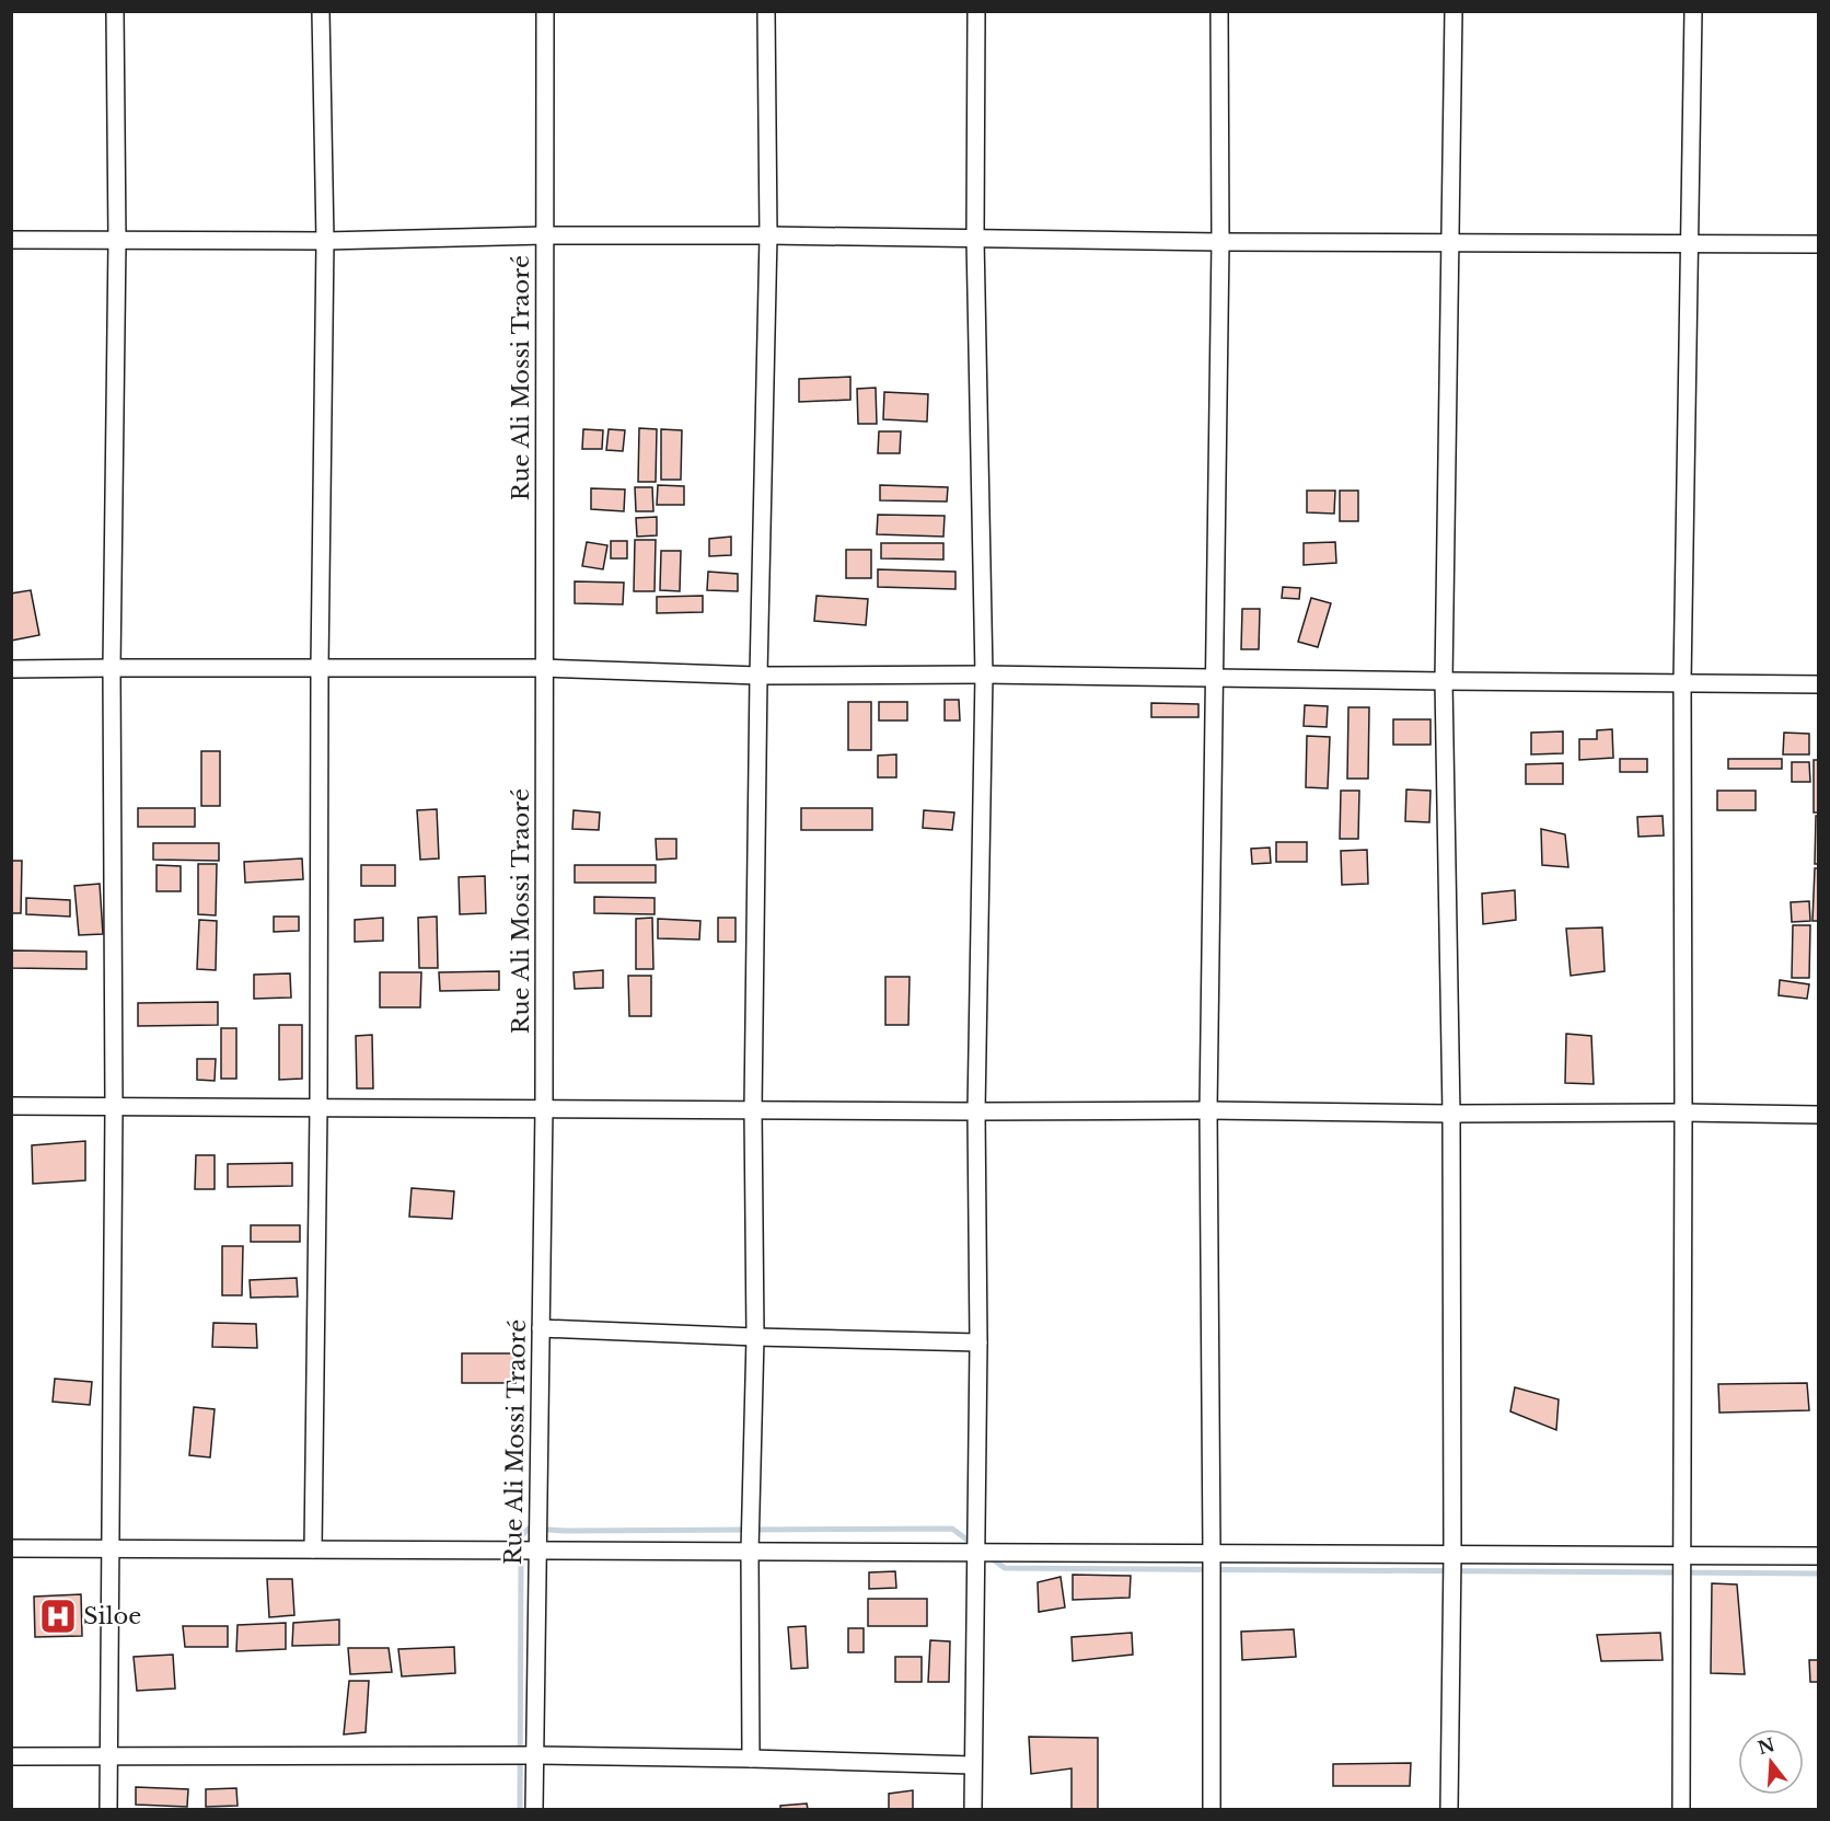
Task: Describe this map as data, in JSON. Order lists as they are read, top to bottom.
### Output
{
  "streets": {
    "street": ["Rue Ali Mossi Traoré"]
  },
  "places": {
    "hospital": ["Siloe"]
  },
  "north": "top"
}
